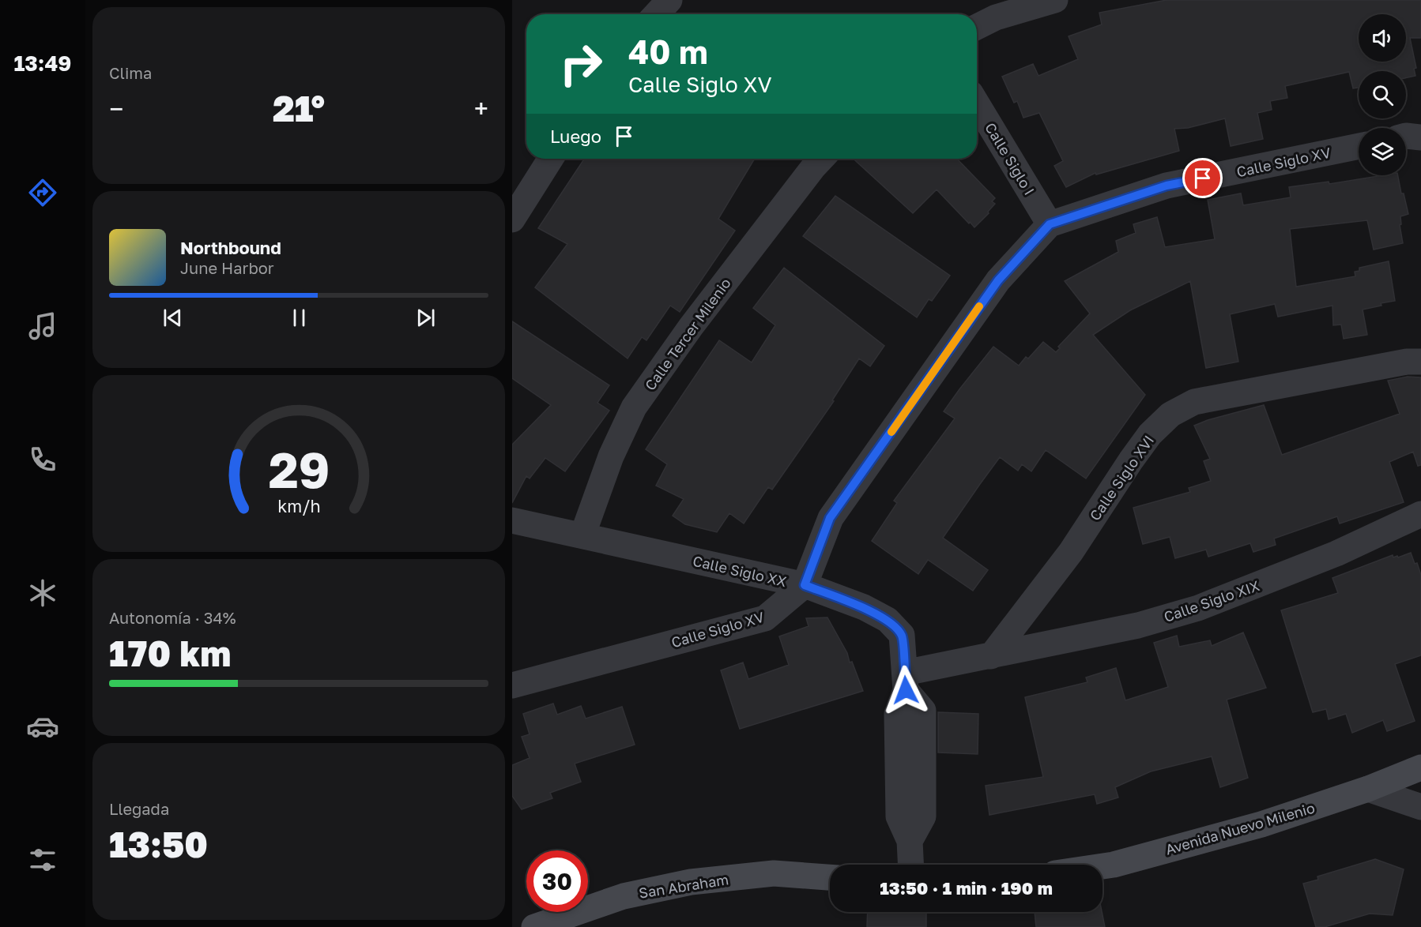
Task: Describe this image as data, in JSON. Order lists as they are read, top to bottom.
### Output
{
  "streets": {
    "street": [
      "Calle Siglo I",
      "Calle Siglo XV",
      "Calle Tercer Milenio",
      "Calle Siglo XVI",
      "Calle Siglo XX",
      "Calle Siglo XIX",
      "Avenida Nuevo Milenio",
      "San Abraham"
    ]
  },
  "crossings": [
    ["Calle Siglo I", "Calle Siglo XV"],
    ["Calle Siglo XV", "Calle Siglo XX"],
    ["Calle Tercer Milenio", "Calle Siglo XX"],
    ["Calle Siglo XVI", "Calle Siglo XIX"]
  ],
  "page": {
    "tabs": "13:49",
    "tile": [
      "Clima",
      ["Autonomía · 34%", "170 km"],
      ["Llegada", "13:50"]
    ],
    "turn": ["40 m", "Calle Siglo XV"],
    "heat": ["−", "21°", "+"],
    "then": "Luego",
    "song": ["Northbound", "June Harbor"],
    "limit": "30",
    "trip": "13:50 · 1 min · 190 m",
    "gauge": ["29", "km/h"]
  }
}
